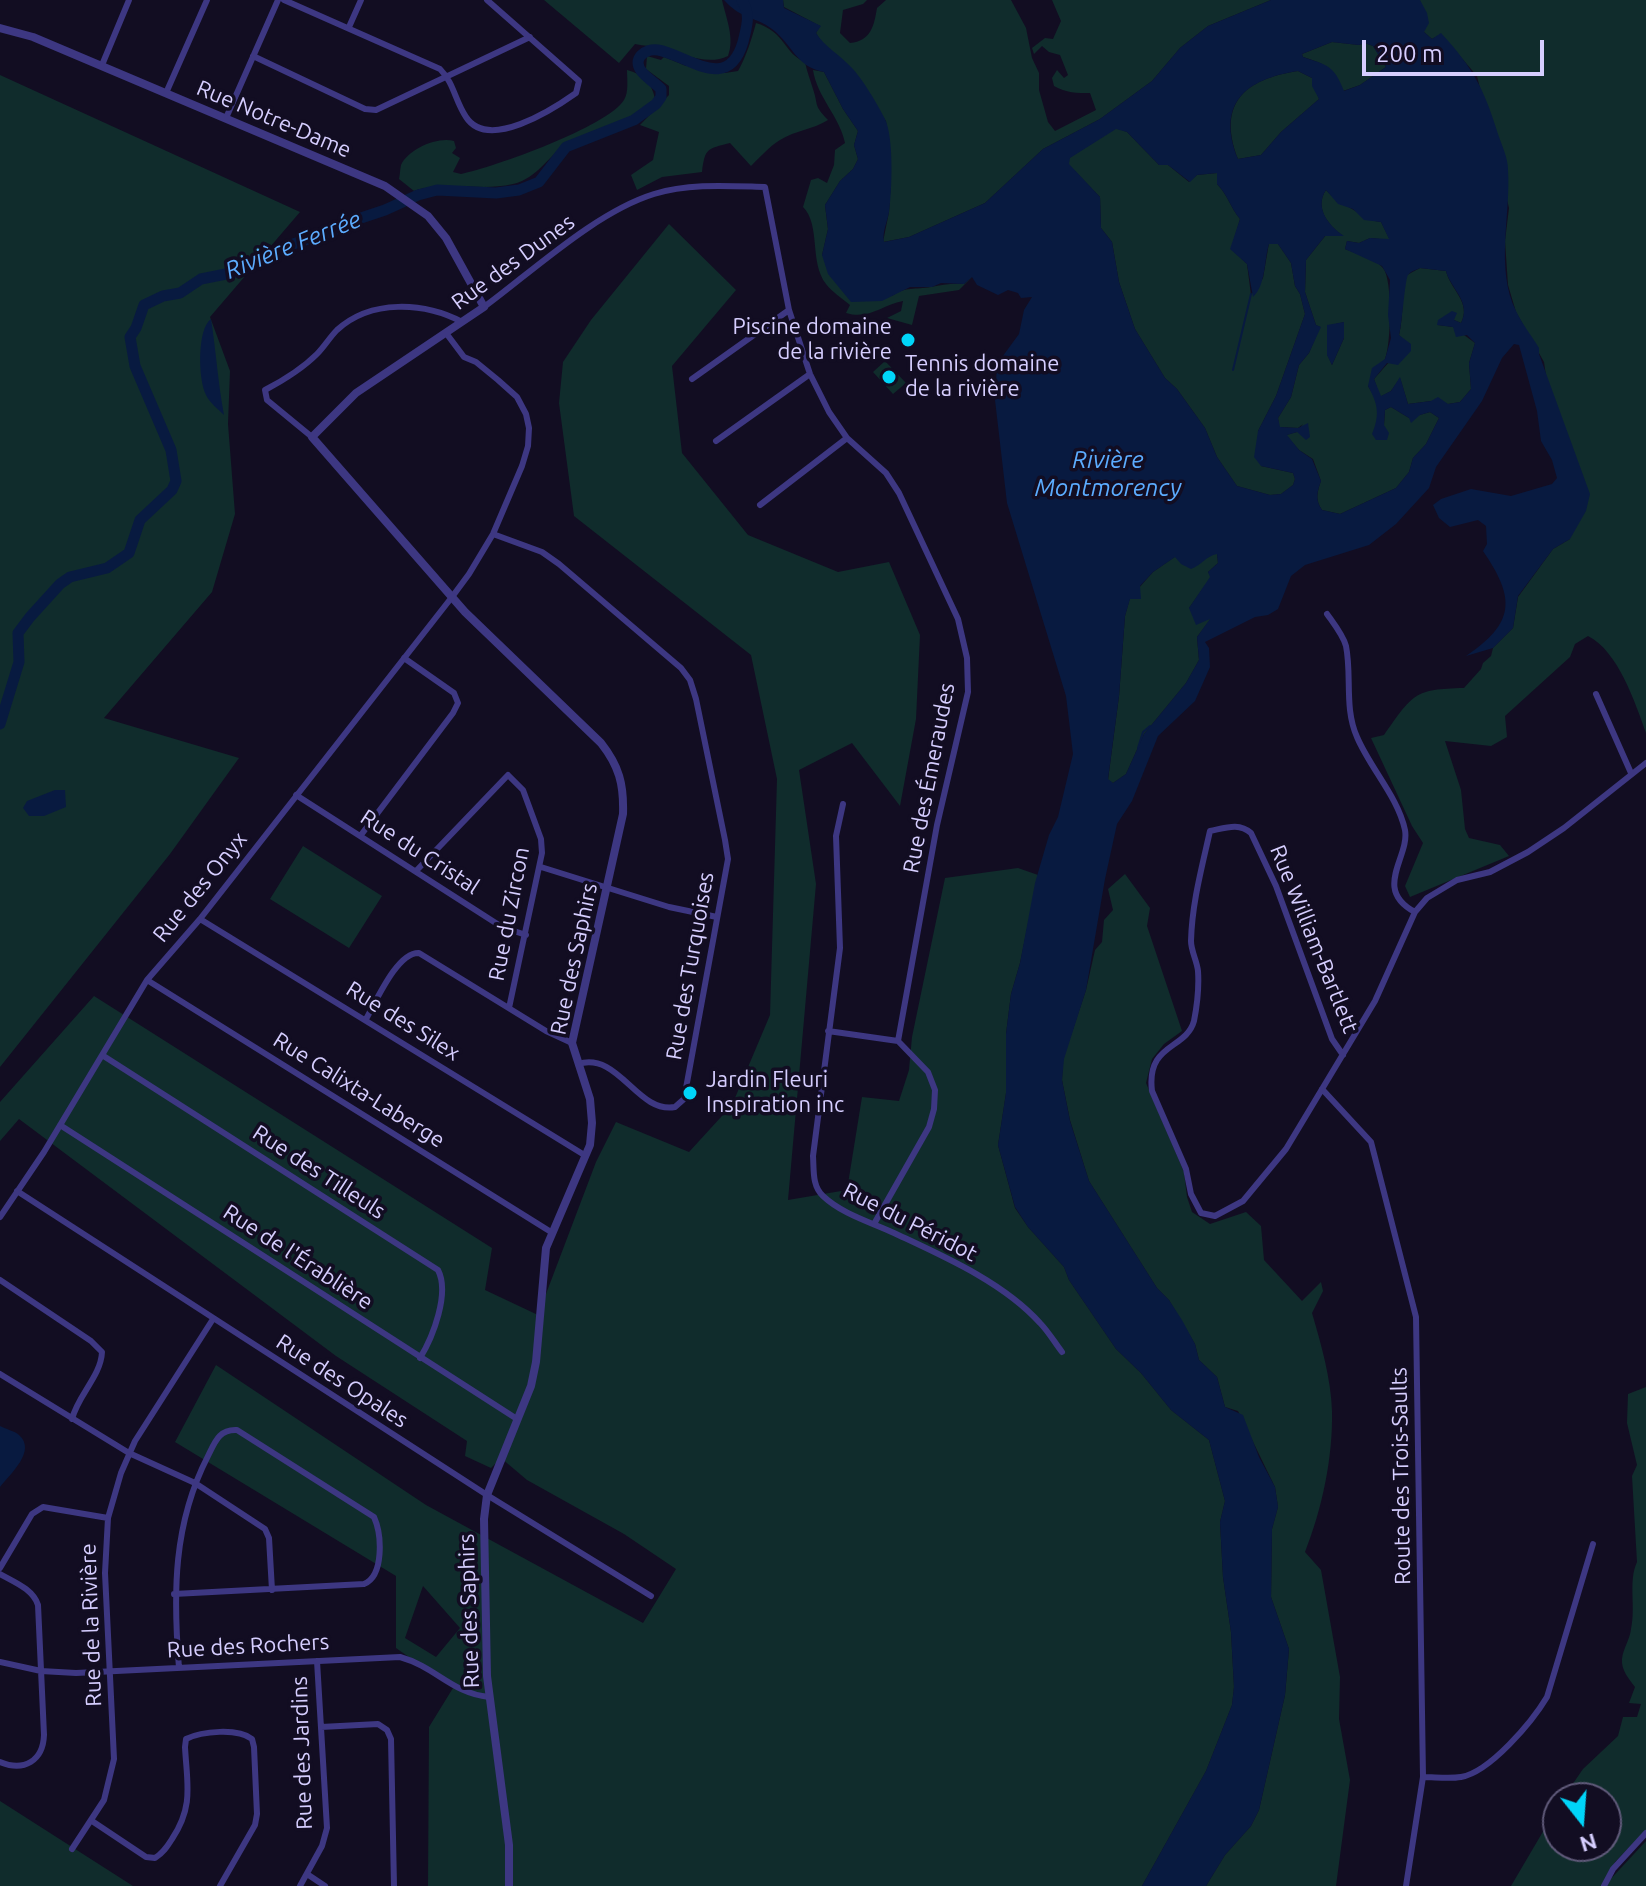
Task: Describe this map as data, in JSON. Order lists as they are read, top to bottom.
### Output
{
  "streets": {
    "street": [
      "Rue Notre-Dame",
      "Rue des Dunes",
      "Rue des Émeraudes",
      "Rue du Cristal",
      "Rue des Onyx",
      "Rue du Zircon",
      "Rue William-Bartlett",
      "Rue des Saphirs",
      "Rue des Turquoises",
      "Rue des Silex",
      "Rue Calixta-Laberge",
      "Rue des Tilleuls",
      "Rue du Péridot",
      "Rue de l'Érablière",
      "Rue des Opales",
      "Route des Trois-Saults",
      "Rue de la Rivière",
      "Rue des Rochers",
      "Rue des Jardins"
    ]
  },
  "crossings": [
    ["Rue Notre-Dame", "Rue des Dunes"],
    ["Rue des Dunes", "Rue des Émeraudes"],
    ["Rue des Dunes", "Rue des Onyx"],
    ["Rue des Dunes", "Rue des Saphirs"],
    ["Rue du Cristal", "Rue des Onyx"],
    ["Rue du Cristal", "Rue du Zircon"],
    ["Rue des Onyx", "Rue des Saphirs"],
    ["Rue des Onyx", "Rue des Turquoises"],
    ["Rue des Onyx", "Rue des Silex"],
    ["Rue des Onyx", "Rue Calixta-Laberge"],
    ["Rue des Onyx", "Rue des Tilleuls"],
    ["Rue des Onyx", "Rue de l'Érablière"],
    ["Rue des Onyx", "Rue des Opales"],
    ["Rue William-Bartlett", "Route des Trois-Saults"],
    ["Rue des Saphirs", "Rue des Turquoises"],
    ["Rue des Saphirs", "Rue des Silex"],
    ["Rue des Saphirs", "Rue Calixta-Laberge"],
    ["Rue des Saphirs", "Rue de l'Érablière"],
    ["Rue des Saphirs", "Rue des Opales"],
    ["Rue des Saphirs", "Rue des Rochers"],
    ["Rue des Tilleuls", "Rue de l'Érablière"],
    ["Rue des Opales", "Rue de la Rivière"],
    ["Rue de la Rivière", "Rue des Rochers"],
    ["Rue des Rochers", "Rue des Jardins"]
  ],
  "water": ["Rivière Ferrée", "Rivière Montmorency"],
  "places": ["Piscine domaine de la rivière", "Tennis domaine de la rivière", "Jardin Fleuri Inspiration inc"],
  "scale_bar": "200 m",
  "north": "bottom"
}
